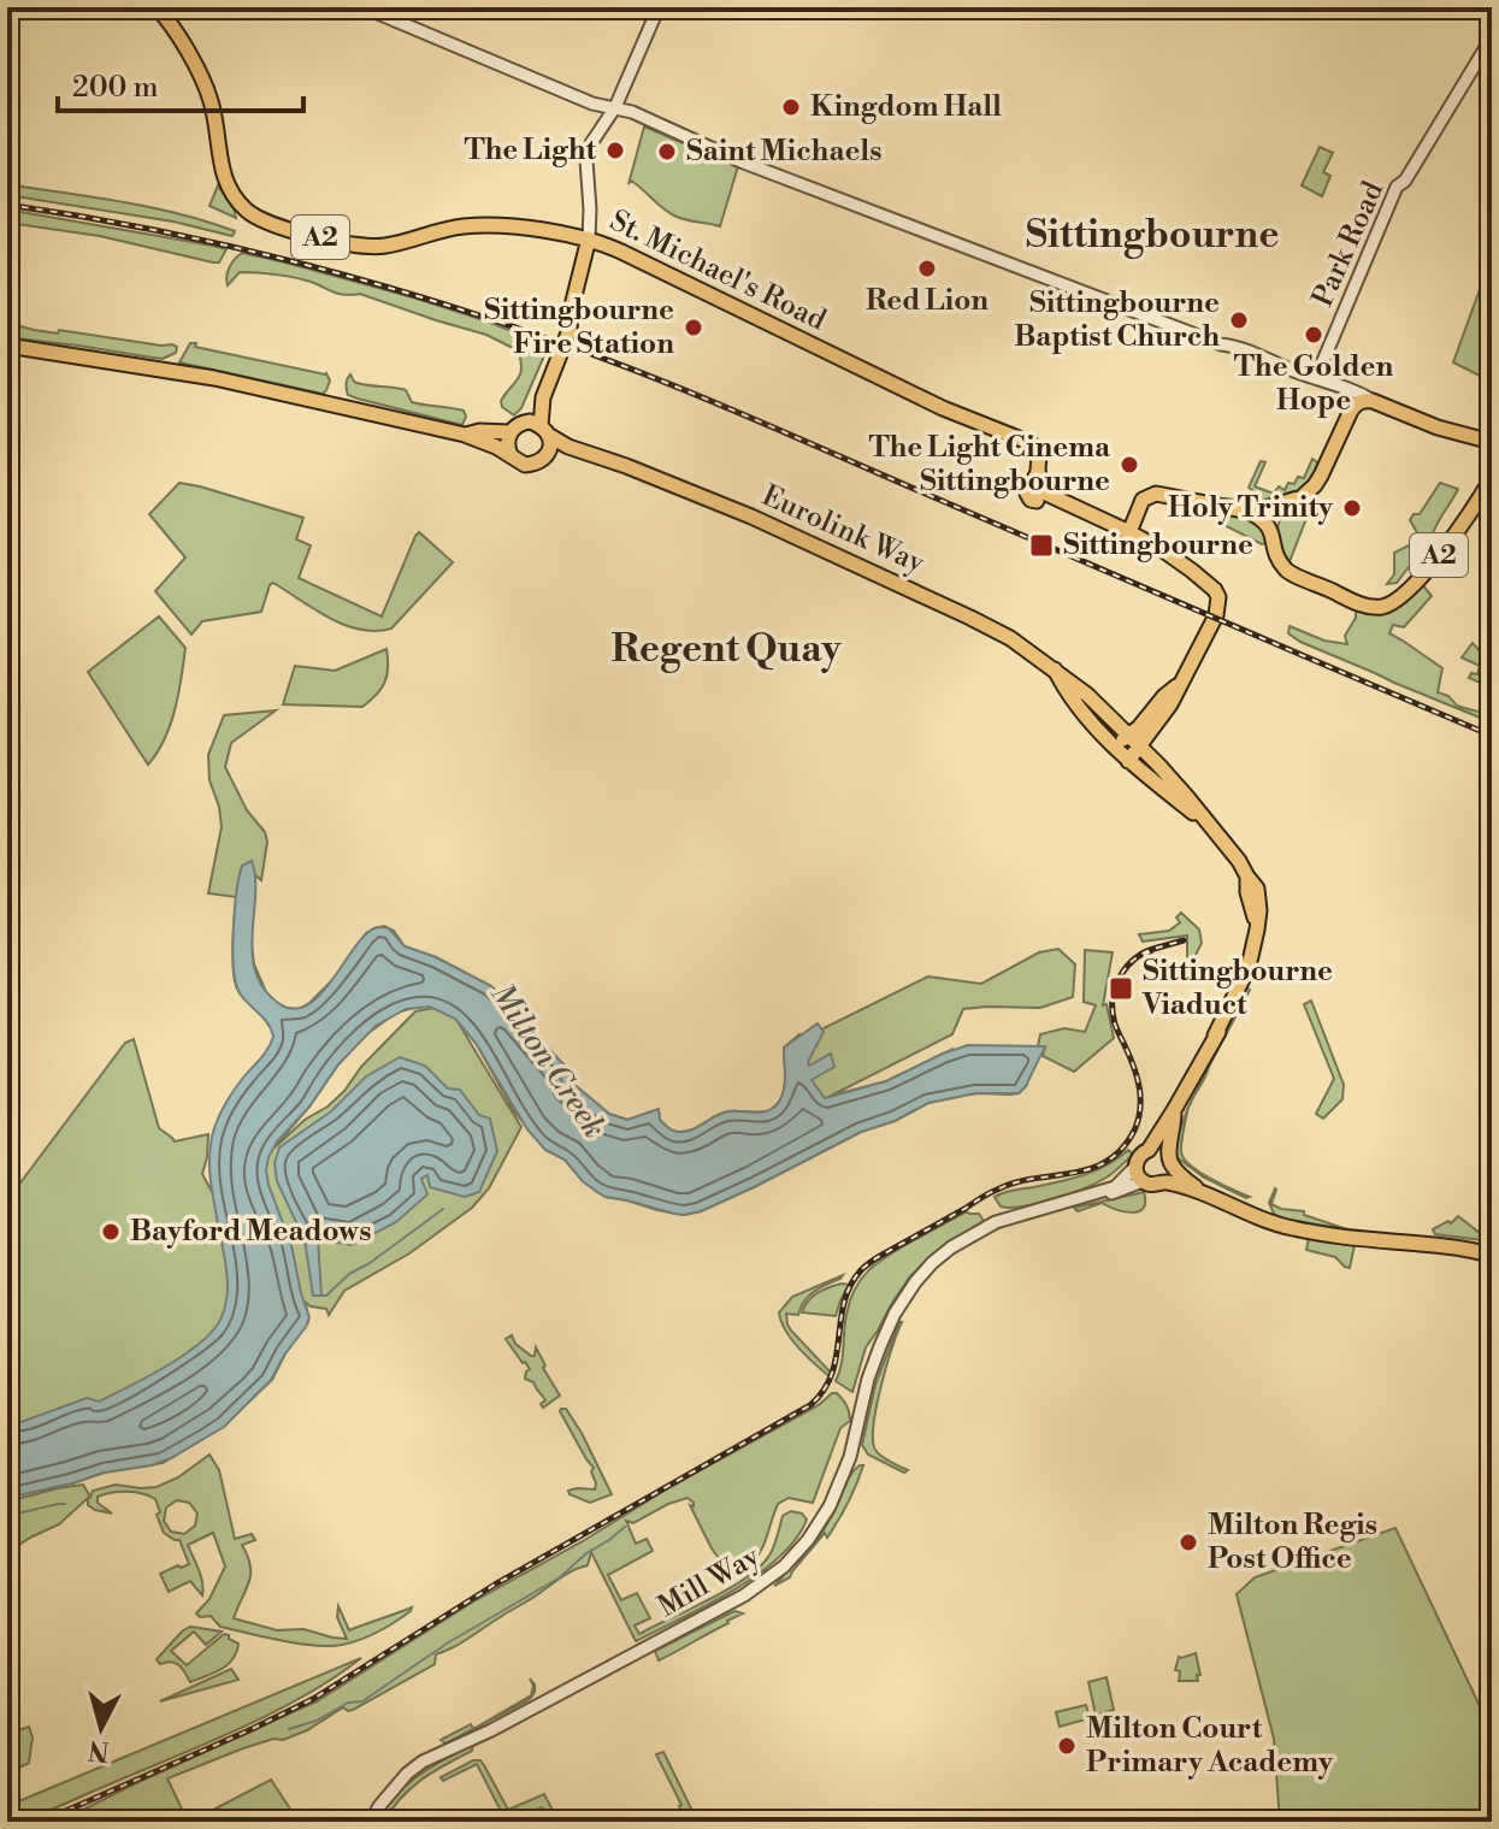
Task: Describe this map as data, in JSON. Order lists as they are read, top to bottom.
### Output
{
  "streets": {
    "main road": ["A2", "St. Michael's Road", "Eurolink Way"],
    "street": ["Park Road", "Mill Way"]
  },
  "districts": ["Sittingbourne", "Regent Quay"],
  "water": ["Milton Creek"],
  "places": {
    "other": [
      "Kingdom Hall",
      "The Light",
      "Saint Michaels",
      "Red Lion",
      "Sittingbourne Baptist Church",
      "Sittingbourne Fire Station",
      "The Golden Hope",
      "The Light Cinema Sittingbourne",
      "Holy Trinity",
      "Bayford Meadows",
      "Milton Regis Post Office",
      "Milton Court Primary Academy"
    ],
    "transit": ["Sittingbourne", "Sittingbourne Viaduct"]
  },
  "scale_bar": "200 m",
  "north": "bottom"
}
